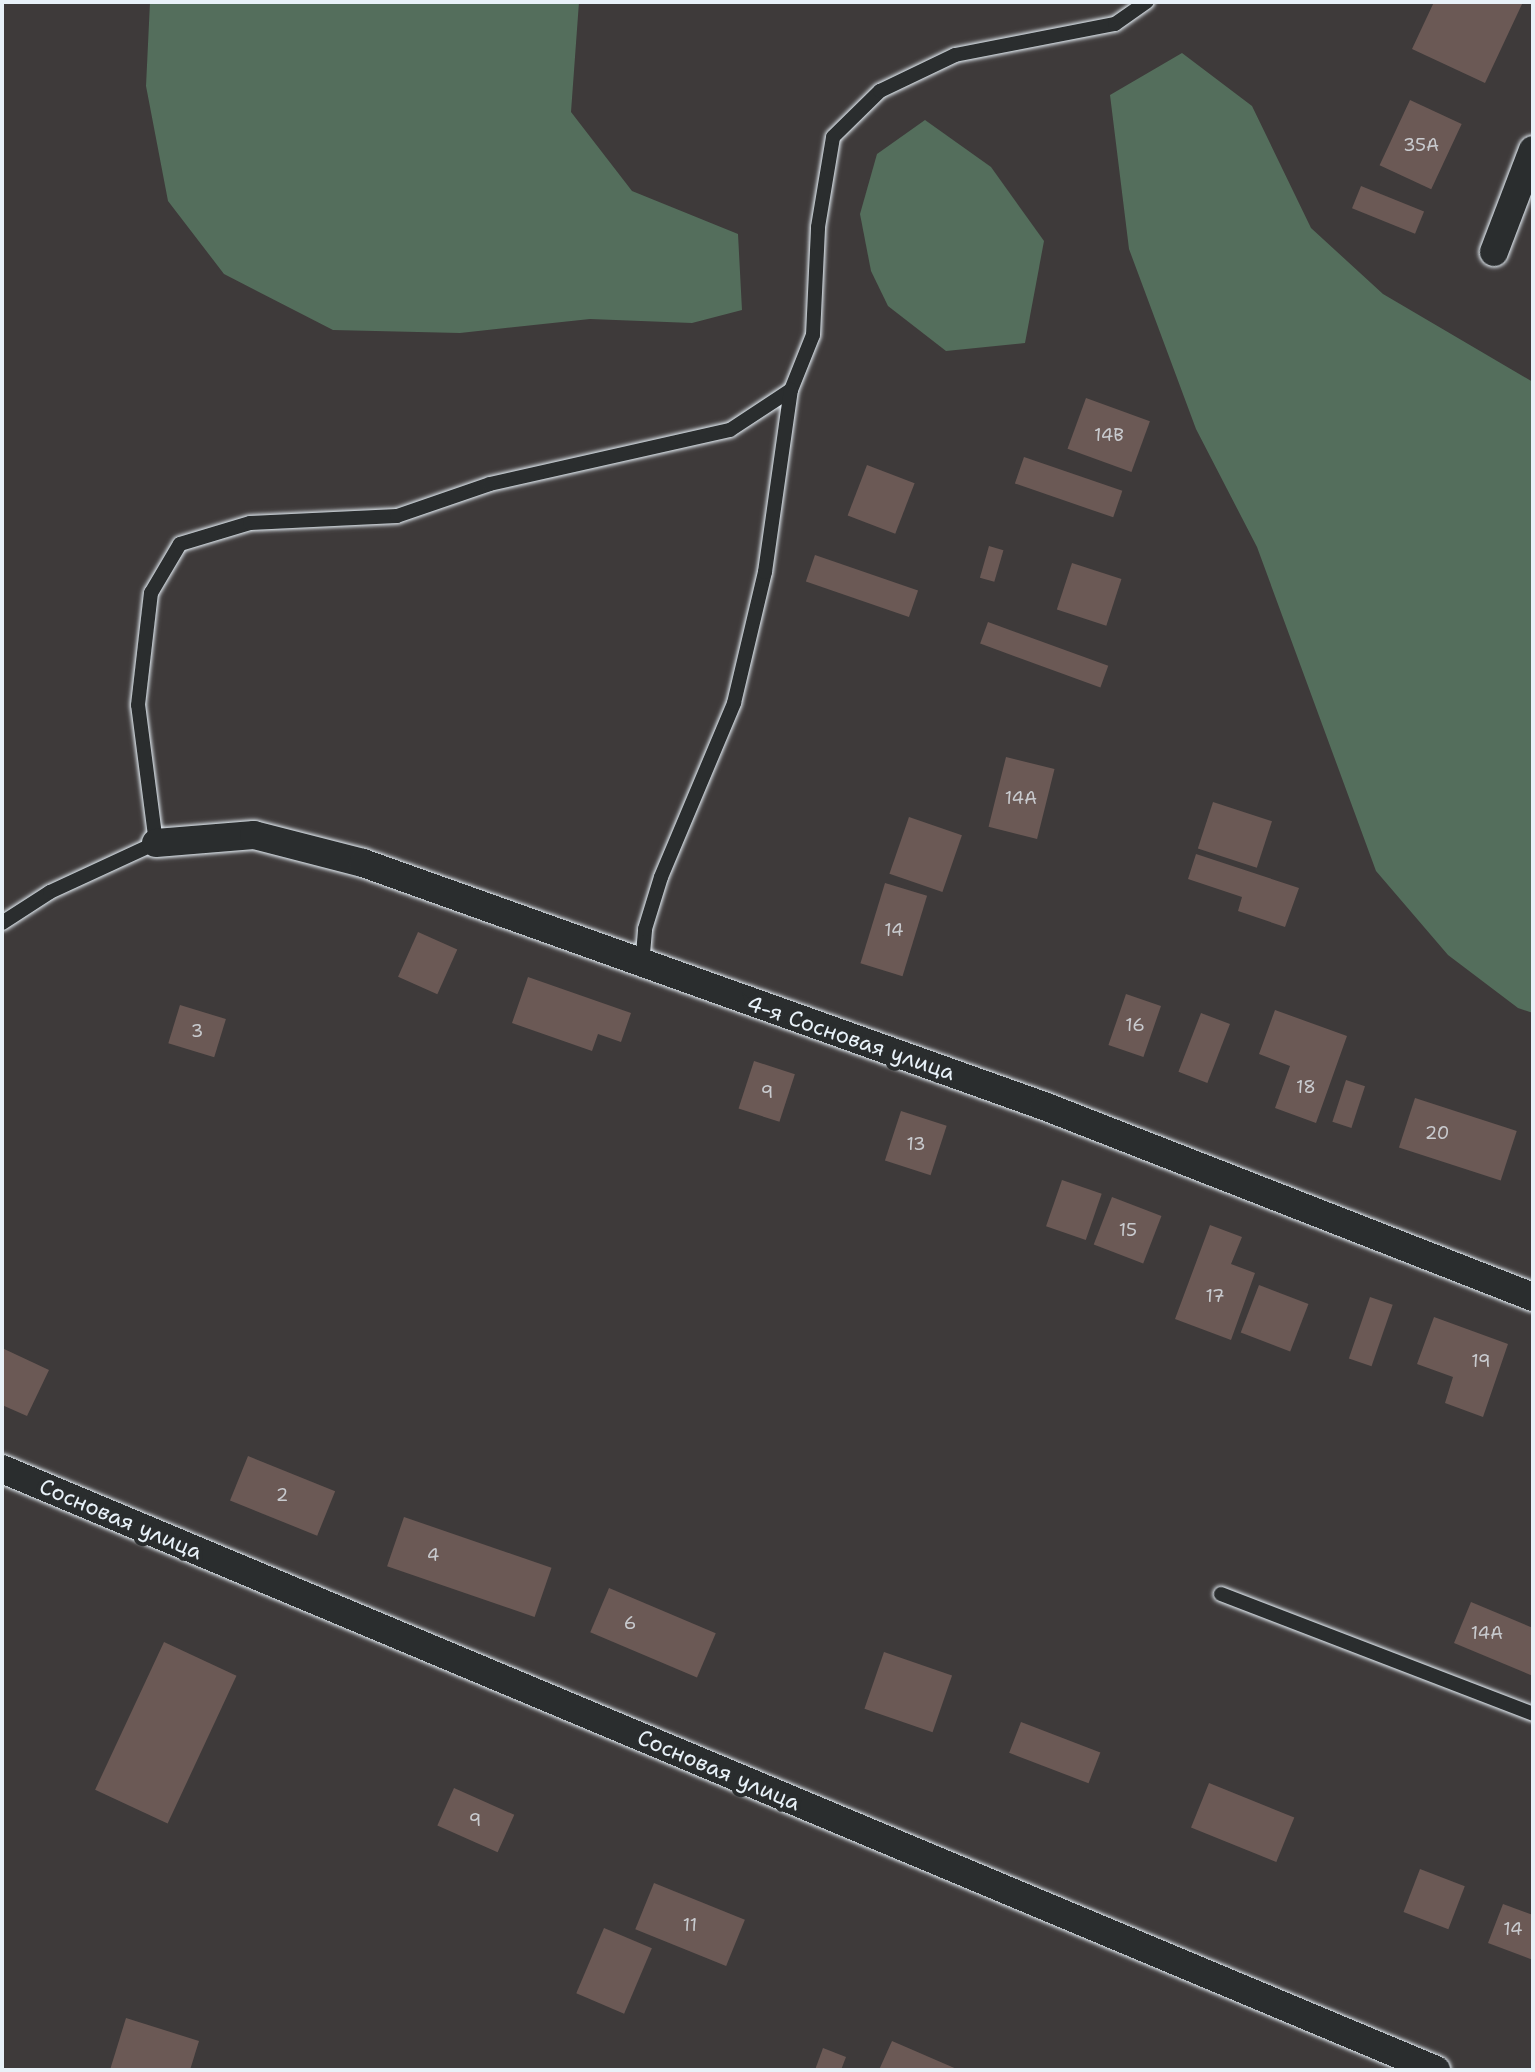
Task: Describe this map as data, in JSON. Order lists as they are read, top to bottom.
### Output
{
  "streets": {
    "street": ["4-я Сосновая улица", "Сосновая улица"]
  },
  "house_numbers": [
    "35А",
    "14В",
    "14А",
    "14",
    "16",
    "3",
    "18",
    "9",
    "20",
    "13",
    "15",
    "17",
    "19",
    "2",
    "4",
    "6",
    "14А",
    "9",
    "11",
    "14"
  ]
}
